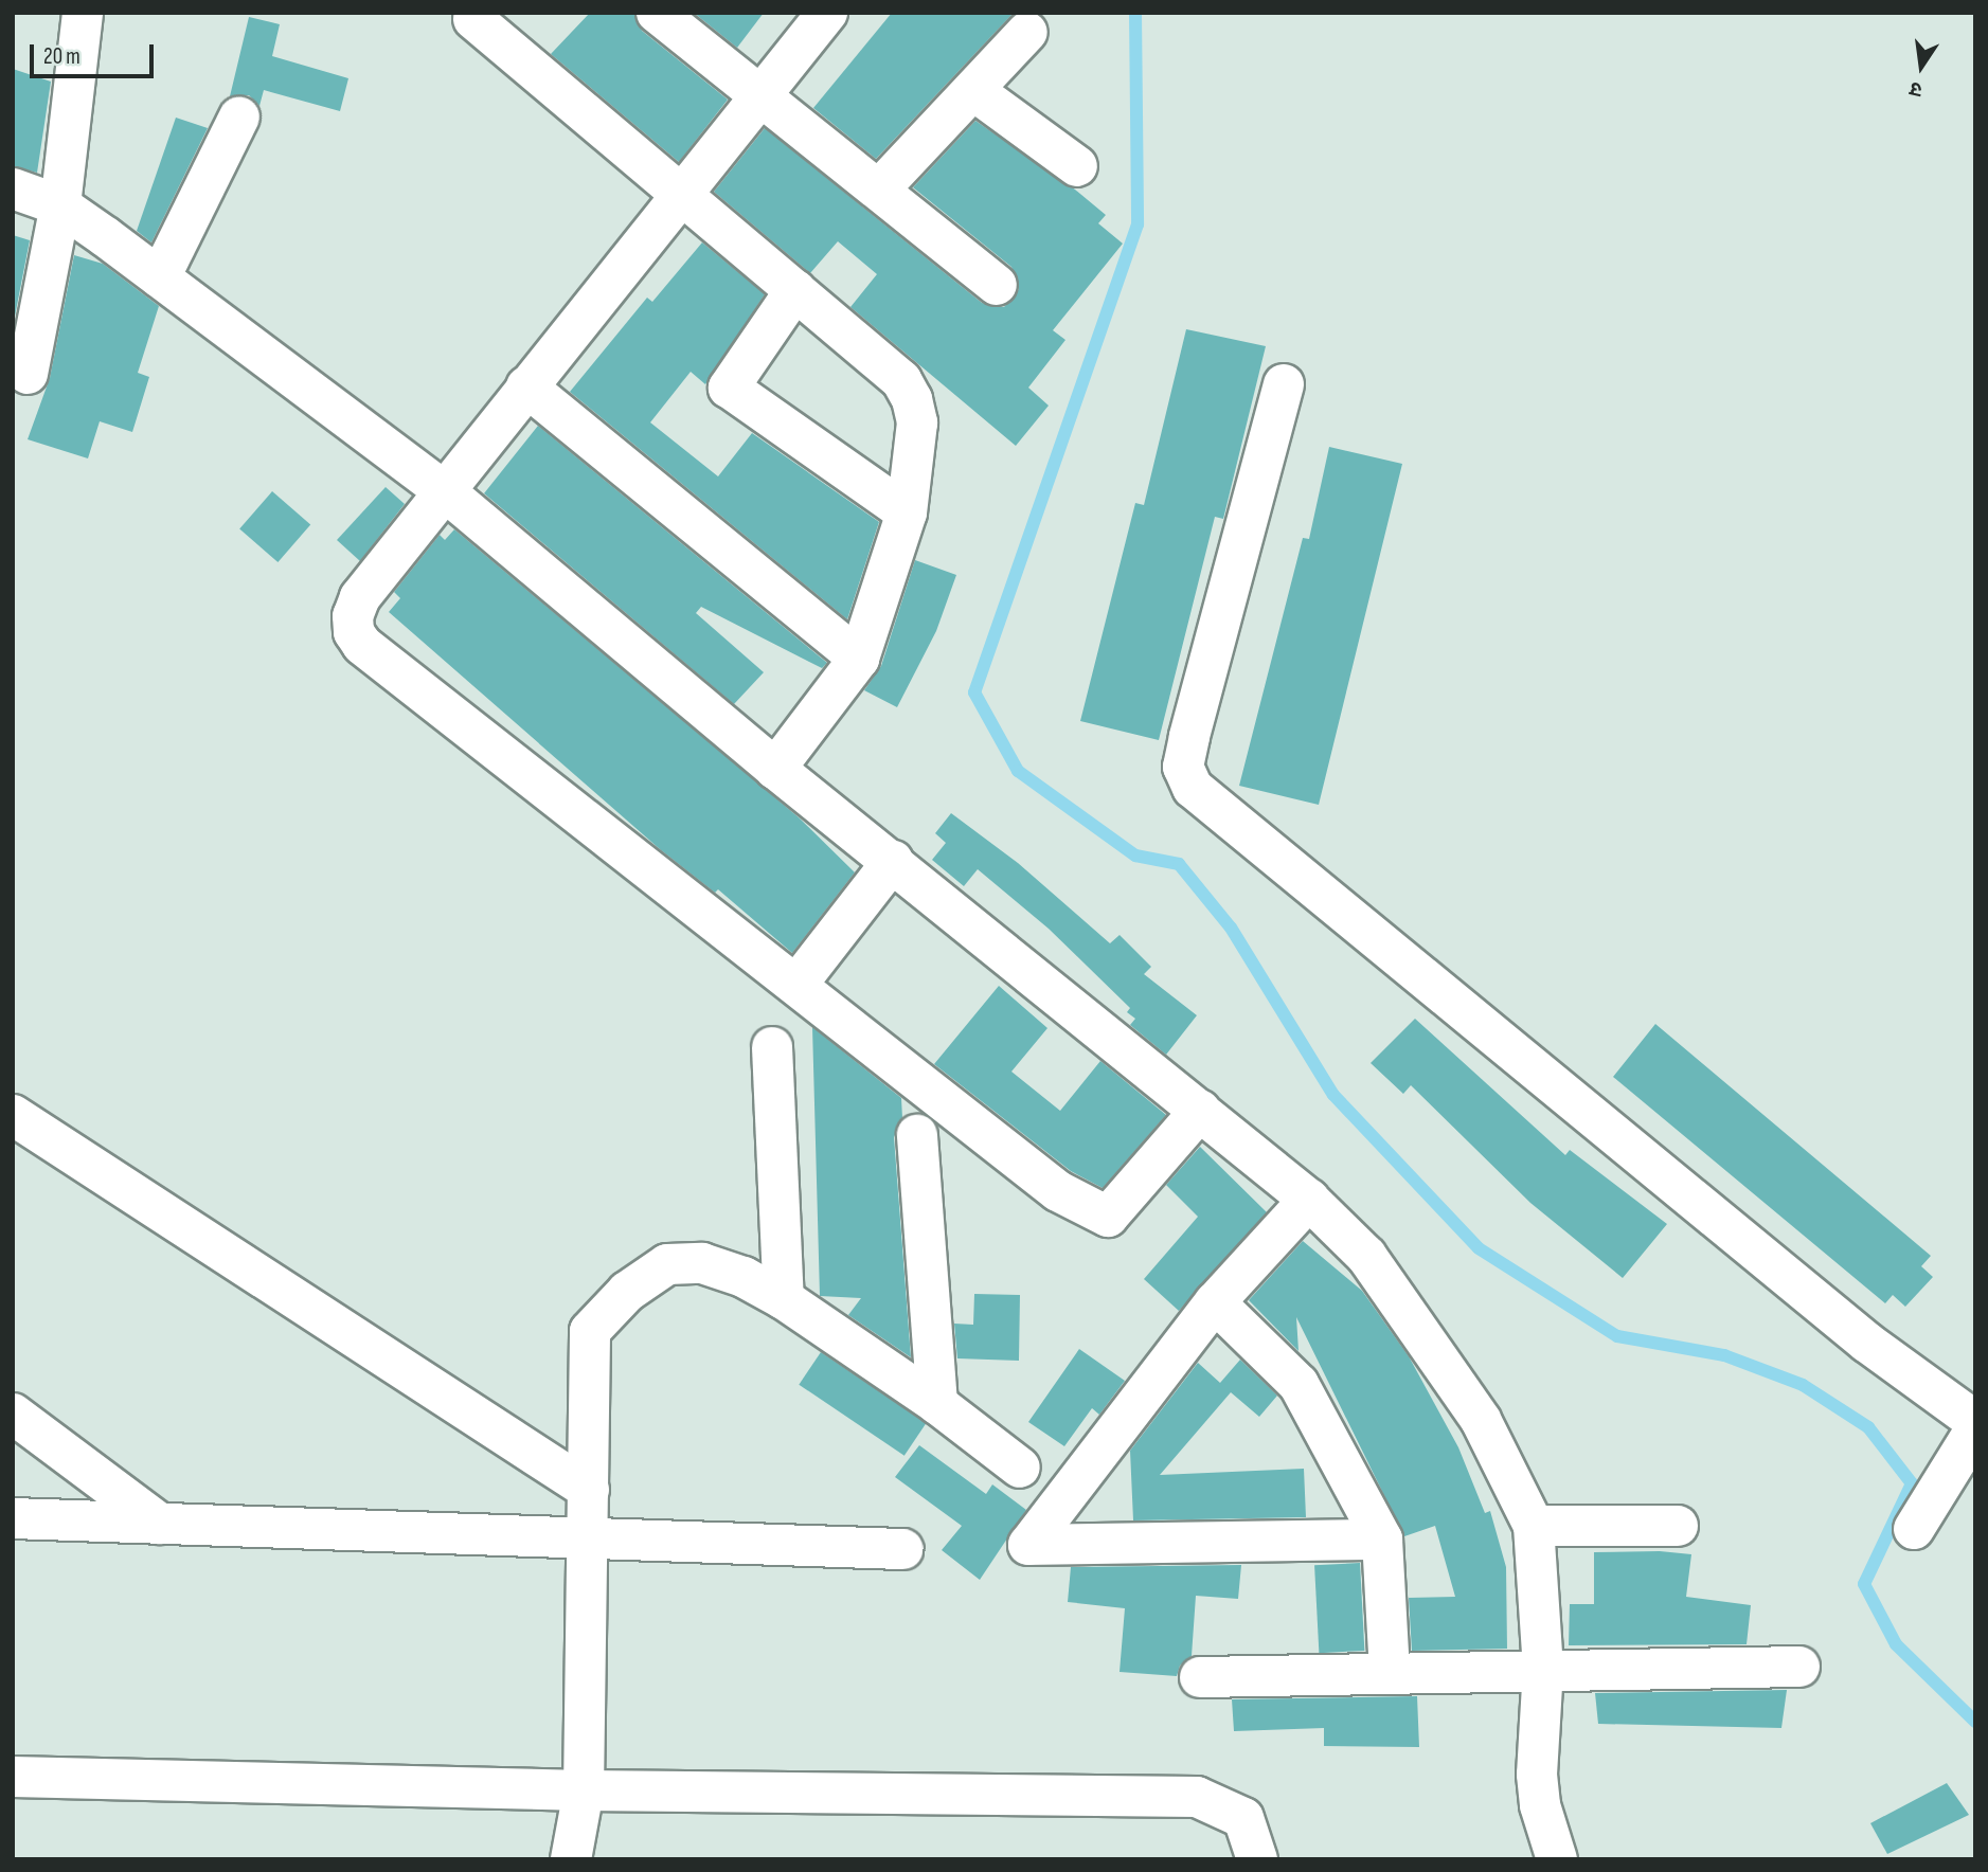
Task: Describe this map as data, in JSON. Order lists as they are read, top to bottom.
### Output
{
  "scale_bar": "20 m",
  "north": "bottom"
}
